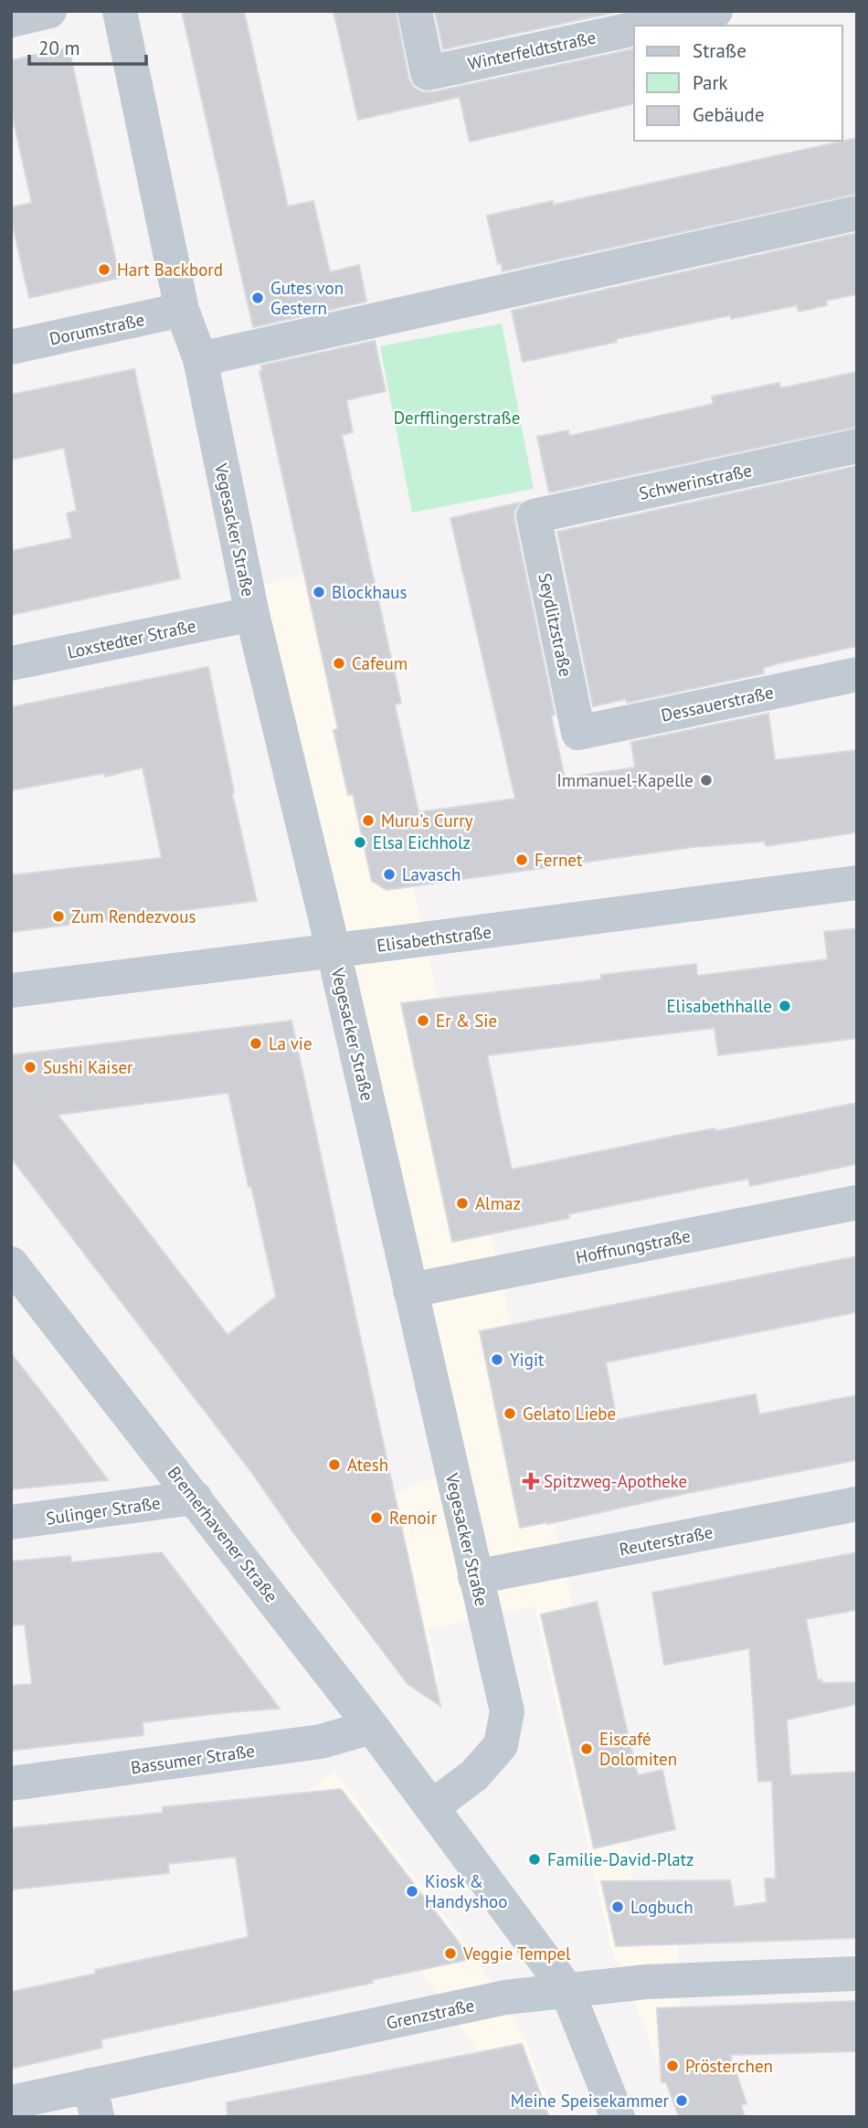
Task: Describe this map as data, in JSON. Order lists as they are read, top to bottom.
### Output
{
  "streets": {
    "street": [
      "Winterfeldtstraße",
      "Dorumstraße",
      "Schwerinstraße",
      "Vegesacker Straße",
      "Seydlitzstraße",
      "Loxstedter Straße",
      "Dessauerstraße",
      "Elisabethstraße",
      "Hoffnungstraße",
      "Sulinger Straße",
      "Bremerhavener Straße",
      "Reuterstraße",
      "Bassumer Straße",
      "Grenzstraße"
    ]
  },
  "crossings": [
    ["Dorumstraße", "Vegesacker Straße"],
    ["Schwerinstraße", "Seydlitzstraße"],
    ["Vegesacker Straße", "Loxstedter Straße"],
    ["Vegesacker Straße", "Elisabethstraße"],
    ["Vegesacker Straße", "Hoffnungstraße"],
    ["Vegesacker Straße", "Bremerhavener Straße"],
    ["Vegesacker Straße", "Reuterstraße"],
    ["Seydlitzstraße", "Dessauerstraße"],
    ["Sulinger Straße", "Bremerhavener Straße"],
    ["Bremerhavener Straße", "Bassumer Straße"]
  ],
  "parks": ["Derfflingerstraße"],
  "places": {
    "other": [
      "Hart Backbord",
      "Gutes von Gestern",
      "Blockhaus",
      "Cafeum",
      "Immanuel-Kapelle",
      "Muru's Curry",
      "Elsa Eichholz",
      "Fernet",
      "Lavasch",
      "Zum Rendezvous",
      "Elisabethhalle",
      "Er & Sie",
      "La vie",
      "Sushi Kaiser",
      "Almaz",
      "Yigit",
      "Gelato Liebe",
      "Atesh",
      "Renoir",
      "Eiscafé Dolomiten",
      "Familie-David-Platz",
      "Kiosk & Handyshoo",
      "Logbuch",
      "Veggie Tempel",
      "Prösterchen",
      "Meine Speisekammer"
    ],
    "health": ["Spitzweg-Apotheke"]
  },
  "legend": ["Straße", "Park", "Gebäude"],
  "scale_bar": "20 m"
}
